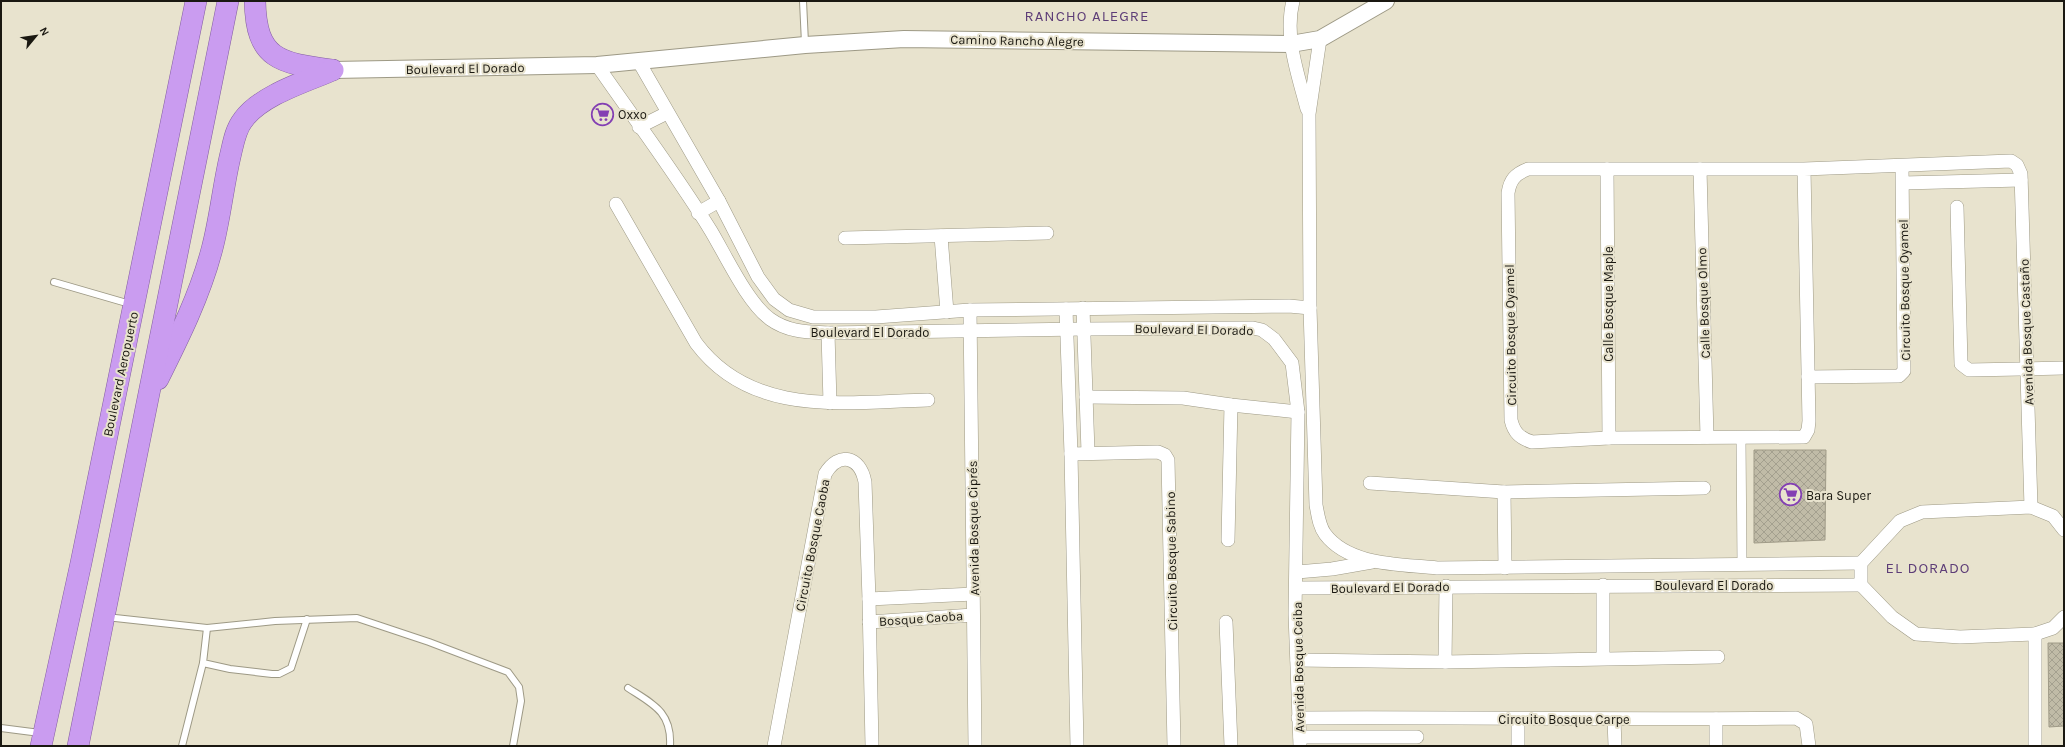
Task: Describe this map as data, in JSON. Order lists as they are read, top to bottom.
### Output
{
  "streets": {
    "highway": ["Boulevard Aeropuerto"],
    "street": [
      "Camino Rancho Alegre",
      "Boulevard El Dorado",
      "Circuito Bosque Oyamel",
      "Calle Bosque Olmo",
      "Calle Bosque Maple",
      "Avenida Bosque Castaño",
      "Avenida Bosque Ciprés",
      "Circuito Bosque Caoba",
      "Circuito Bosque Sabino",
      "Bosque Caoba",
      "Avenida Bosque Ceiba",
      "Circuito Bosque Carpe"
    ]
  },
  "crossings": [
    ["Camino Rancho Alegre", "Boulevard El Dorado"],
    ["Boulevard El Dorado", "Avenida Bosque Ciprés"],
    ["Boulevard El Dorado", "Avenida Bosque Ceiba"],
    ["Circuito Bosque Oyamel", "Calle Bosque Olmo"],
    ["Circuito Bosque Oyamel", "Calle Bosque Maple"],
    ["Circuito Bosque Oyamel", "Avenida Bosque Castaño"],
    ["Avenida Bosque Ciprés", "Bosque Caoba"],
    ["Circuito Bosque Caoba", "Bosque Caoba"],
    ["Avenida Bosque Ceiba", "Circuito Bosque Carpe"]
  ],
  "districts": ["RANCHO ALEGRE", "EL DORADO"],
  "places": {
    "supermarket": ["Oxxo", "Bara Super"]
  },
  "north": "top right"
}
